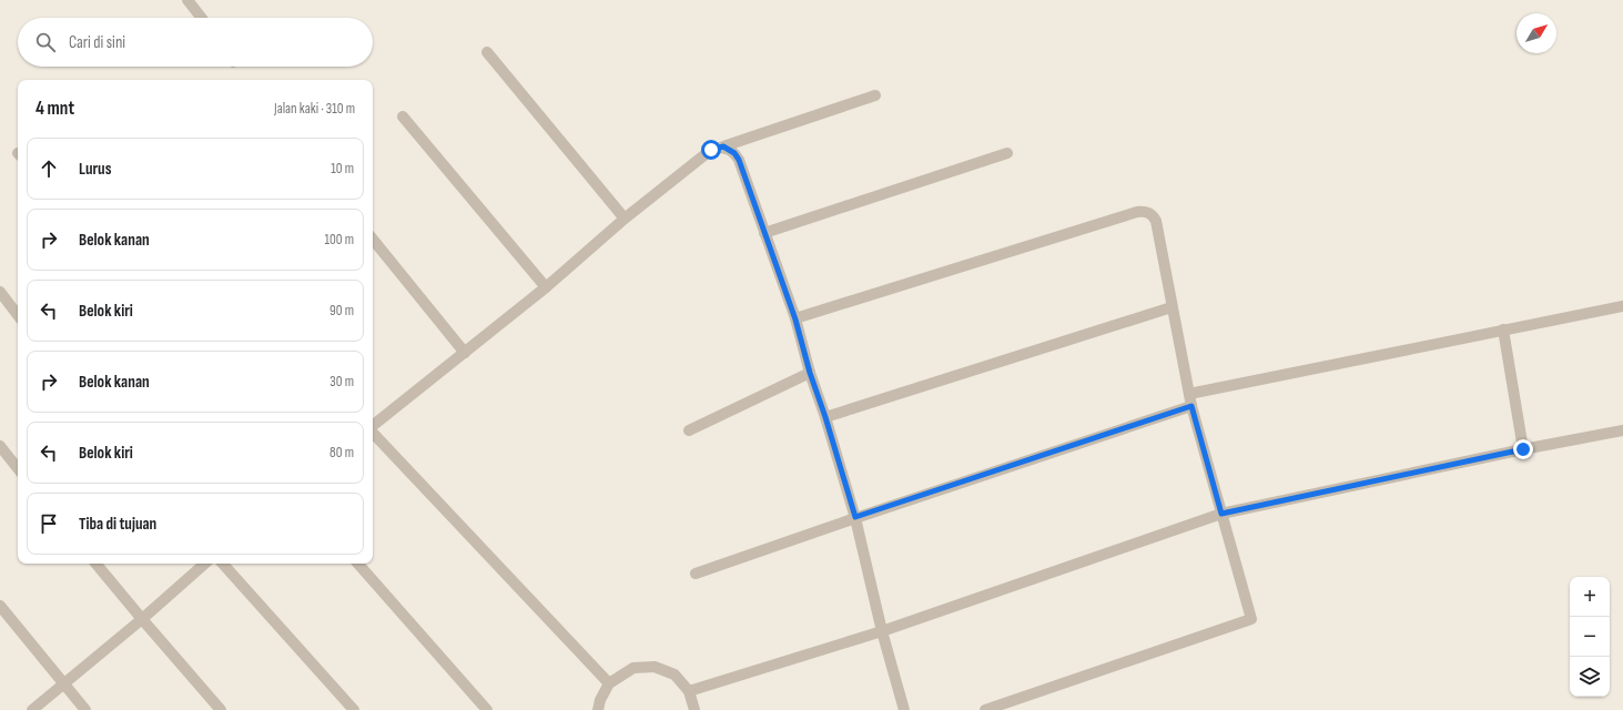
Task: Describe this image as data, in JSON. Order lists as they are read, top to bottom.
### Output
{
  "north": "top right",
  "page": {
    "search": "Cari di sini",
    "heading": ["4 mnt", "Jalan kaki · 310 m"],
    "list": [
      ["Lurus", "10 m"],
      ["Belok kanan", "100 m"],
      ["Belok kiri", "90 m"],
      ["Belok kanan", "30 m"],
      ["Belok kiri", "80 m"],
      "Tiba di tujuan"
    ],
    "map_buttons": ["+", "−"]
  }
}
